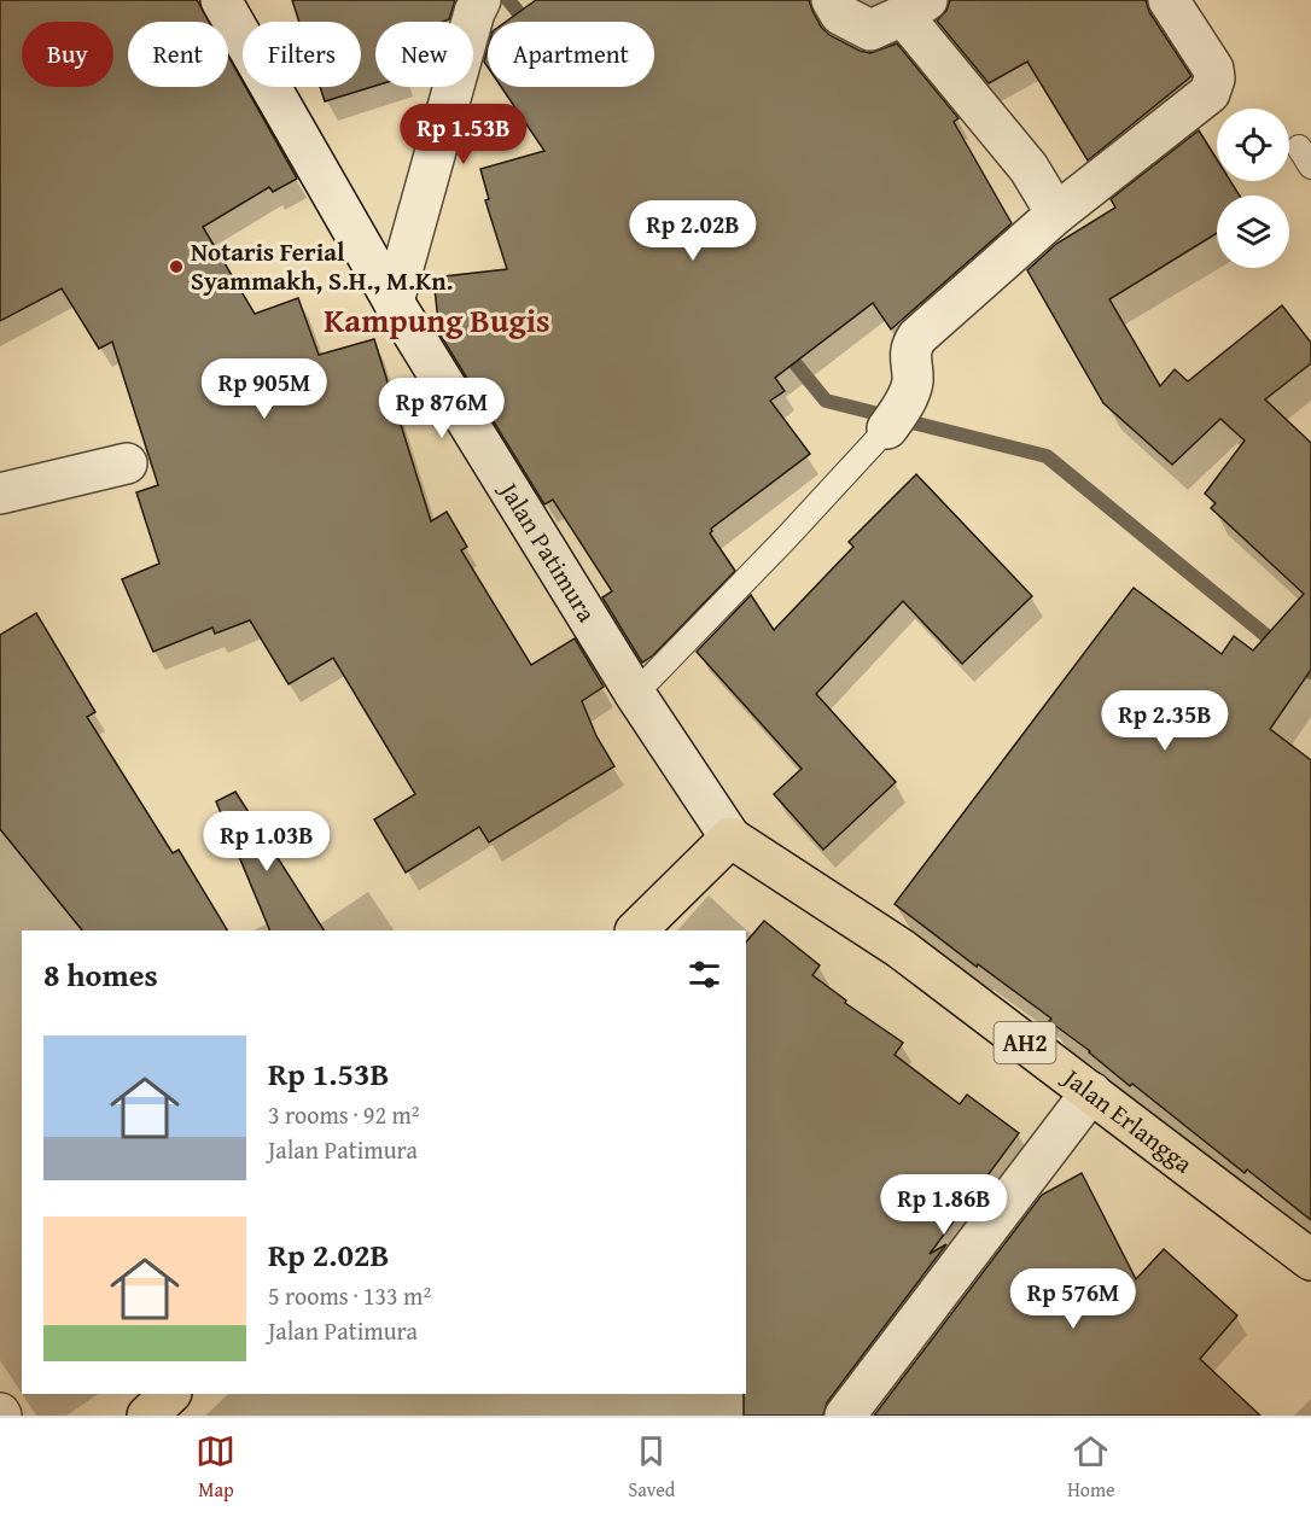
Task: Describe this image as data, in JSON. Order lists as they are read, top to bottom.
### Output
{
  "streets": {
    "highway": ["AH2", "Jalan Erlangga"],
    "street": ["Jalan Patimura"]
  },
  "crossings": [
    ["Jalan Patimura", "Jalan Erlangga"]
  ],
  "districts": ["Kampung Bugis"],
  "places": ["Notaris Ferial Syammakh, S.H., M.Kn."],
  "page": {
    "chip": [
      "Buy",
      "Rent",
      "Filters",
      "New",
      "Apartment"
    ],
    "price": [
      "Rp 1.53B",
      "Rp 2.02B",
      "Rp 905M",
      "Rp 876M",
      "Rp 2.35B",
      "Rp 1.03B",
      "Rp 1.86B",
      "Rp 576M"
    ],
    "heading": "8 homes",
    "list": [
      {
        "name": "Rp 1.53B",
        "note": "3 rooms · 92 m² · Jalan Patimura"
      },
      {
        "name": "Rp 2.02B",
        "note": "5 rooms · 133 m² · Jalan Patimura"
      }
    ],
    "tabs": ["Map", "Saved", "Home"]
  }
}
